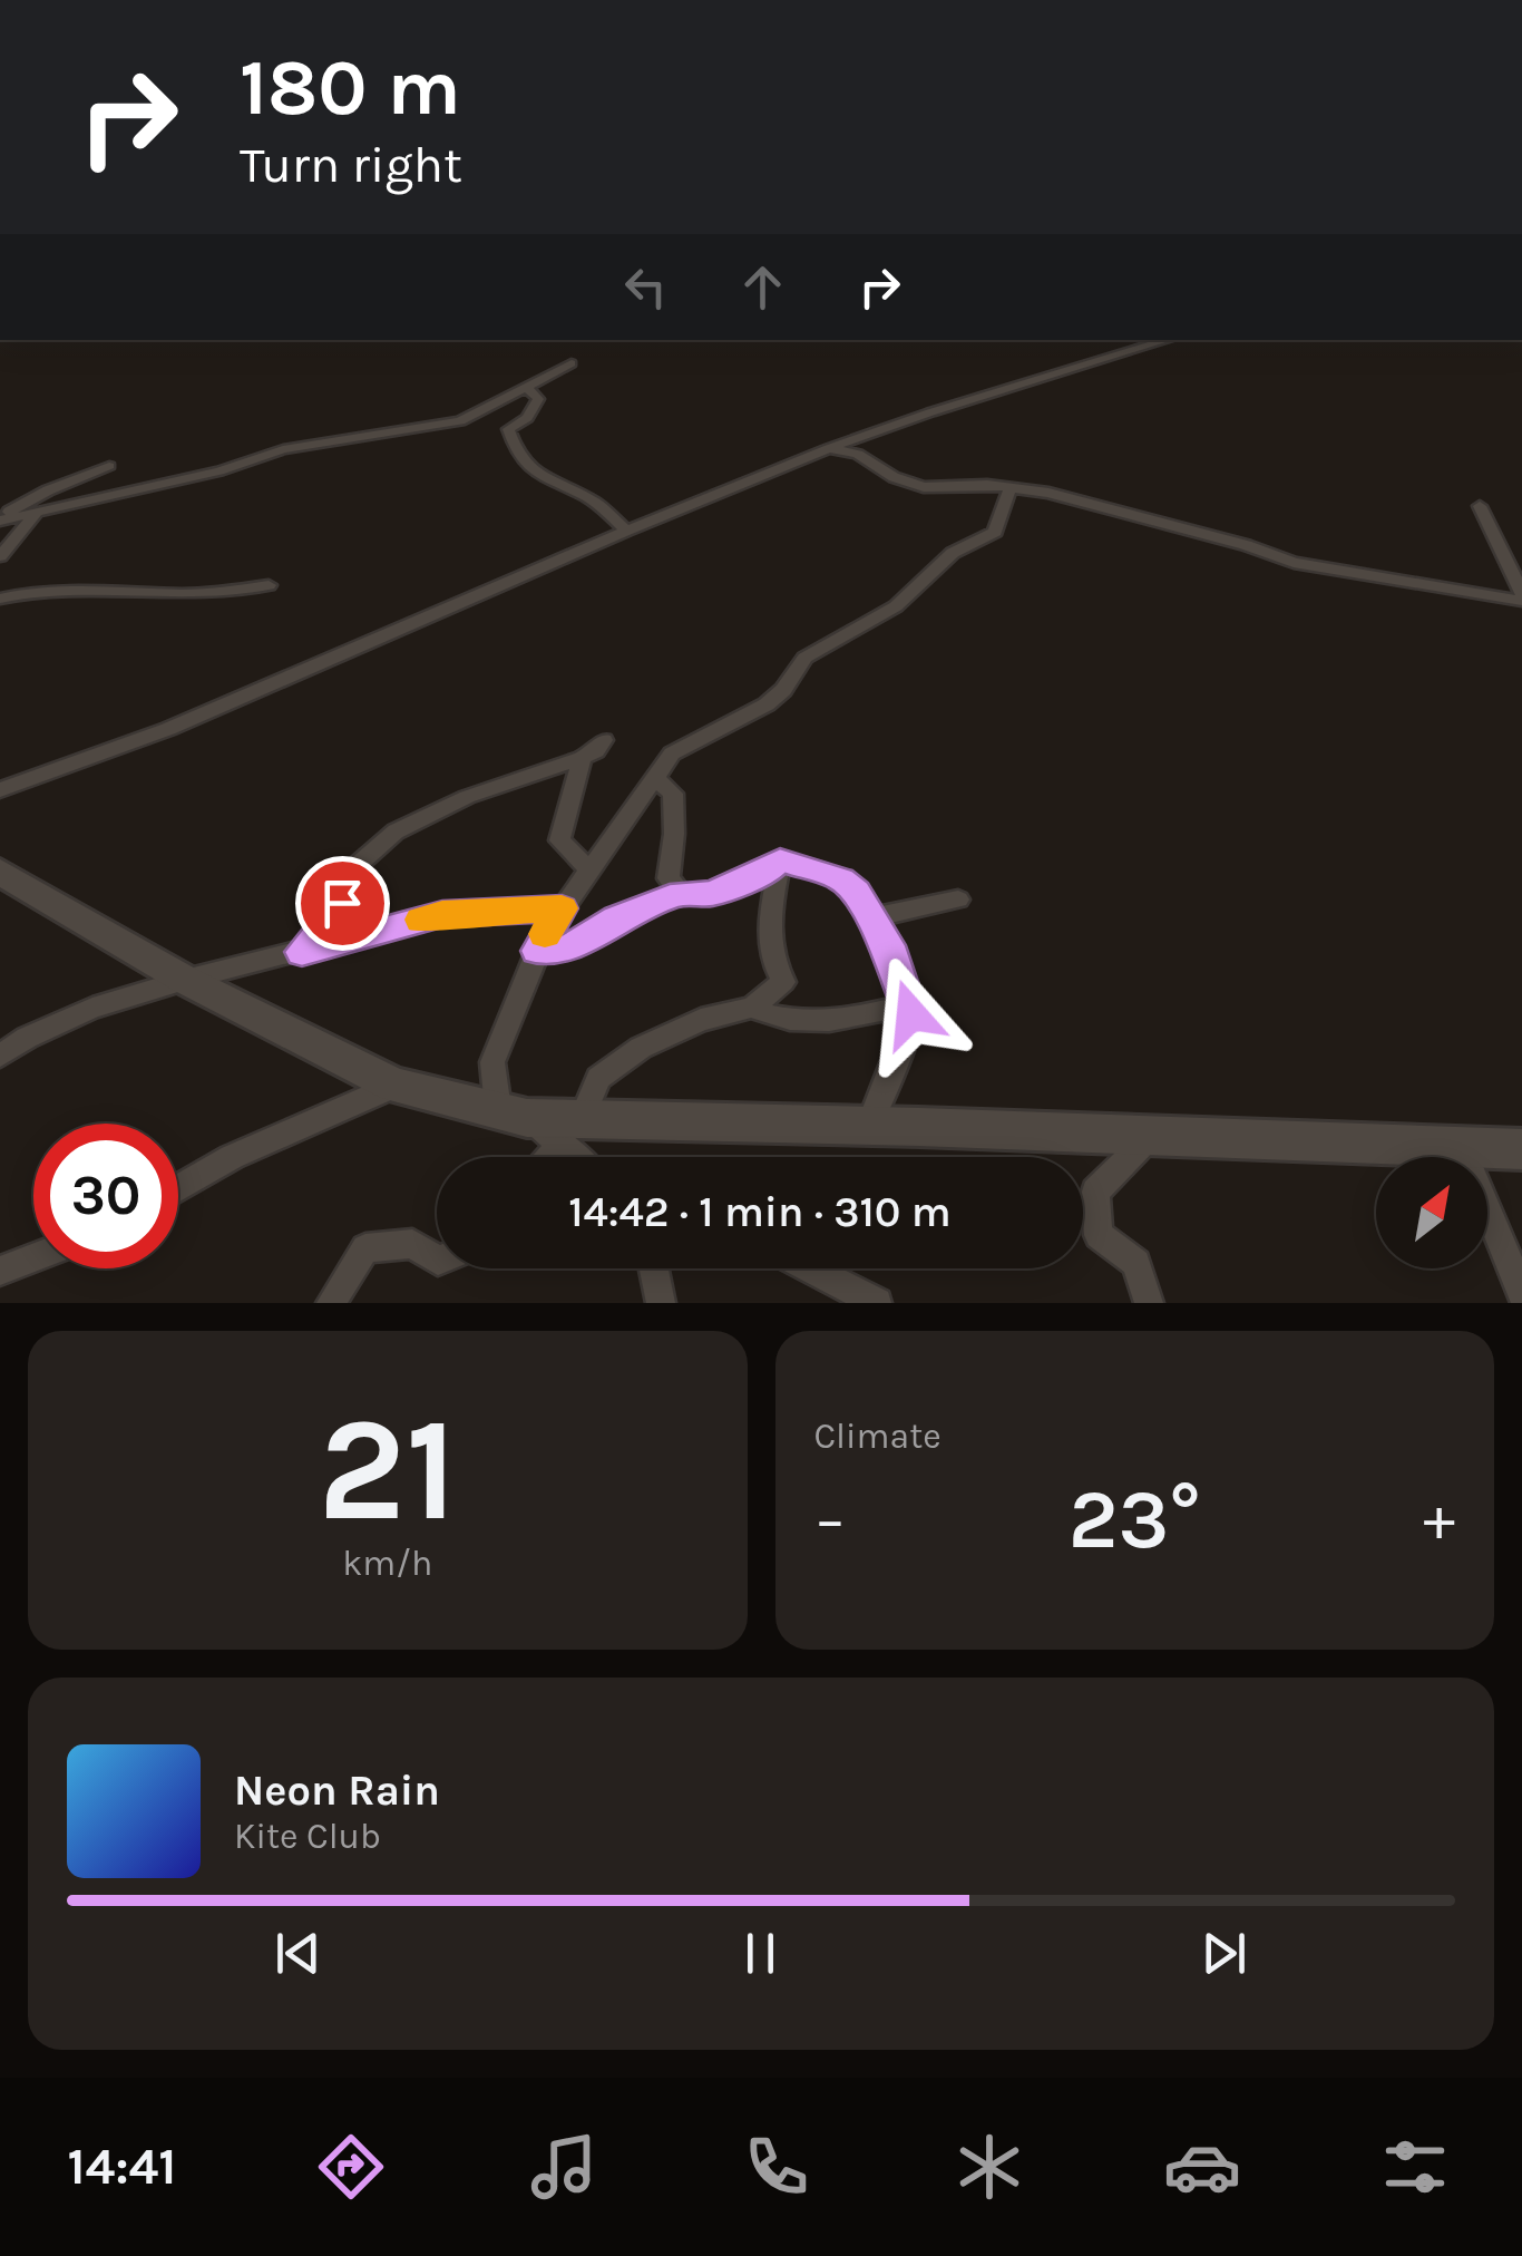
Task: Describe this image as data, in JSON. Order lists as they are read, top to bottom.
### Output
{
  "north": "top right",
  "page": {
    "turn": ["180 m", "Turn right"],
    "limit": "30",
    "trip": "14:42 · 1 min · 310 m",
    "tile": [
      ["21", "km/h"],
      "Climate"
    ],
    "heat": ["−", "23°", "+"],
    "song": ["Neon Rain", "Kite Club"],
    "tabs": "14:41"
  }
}
